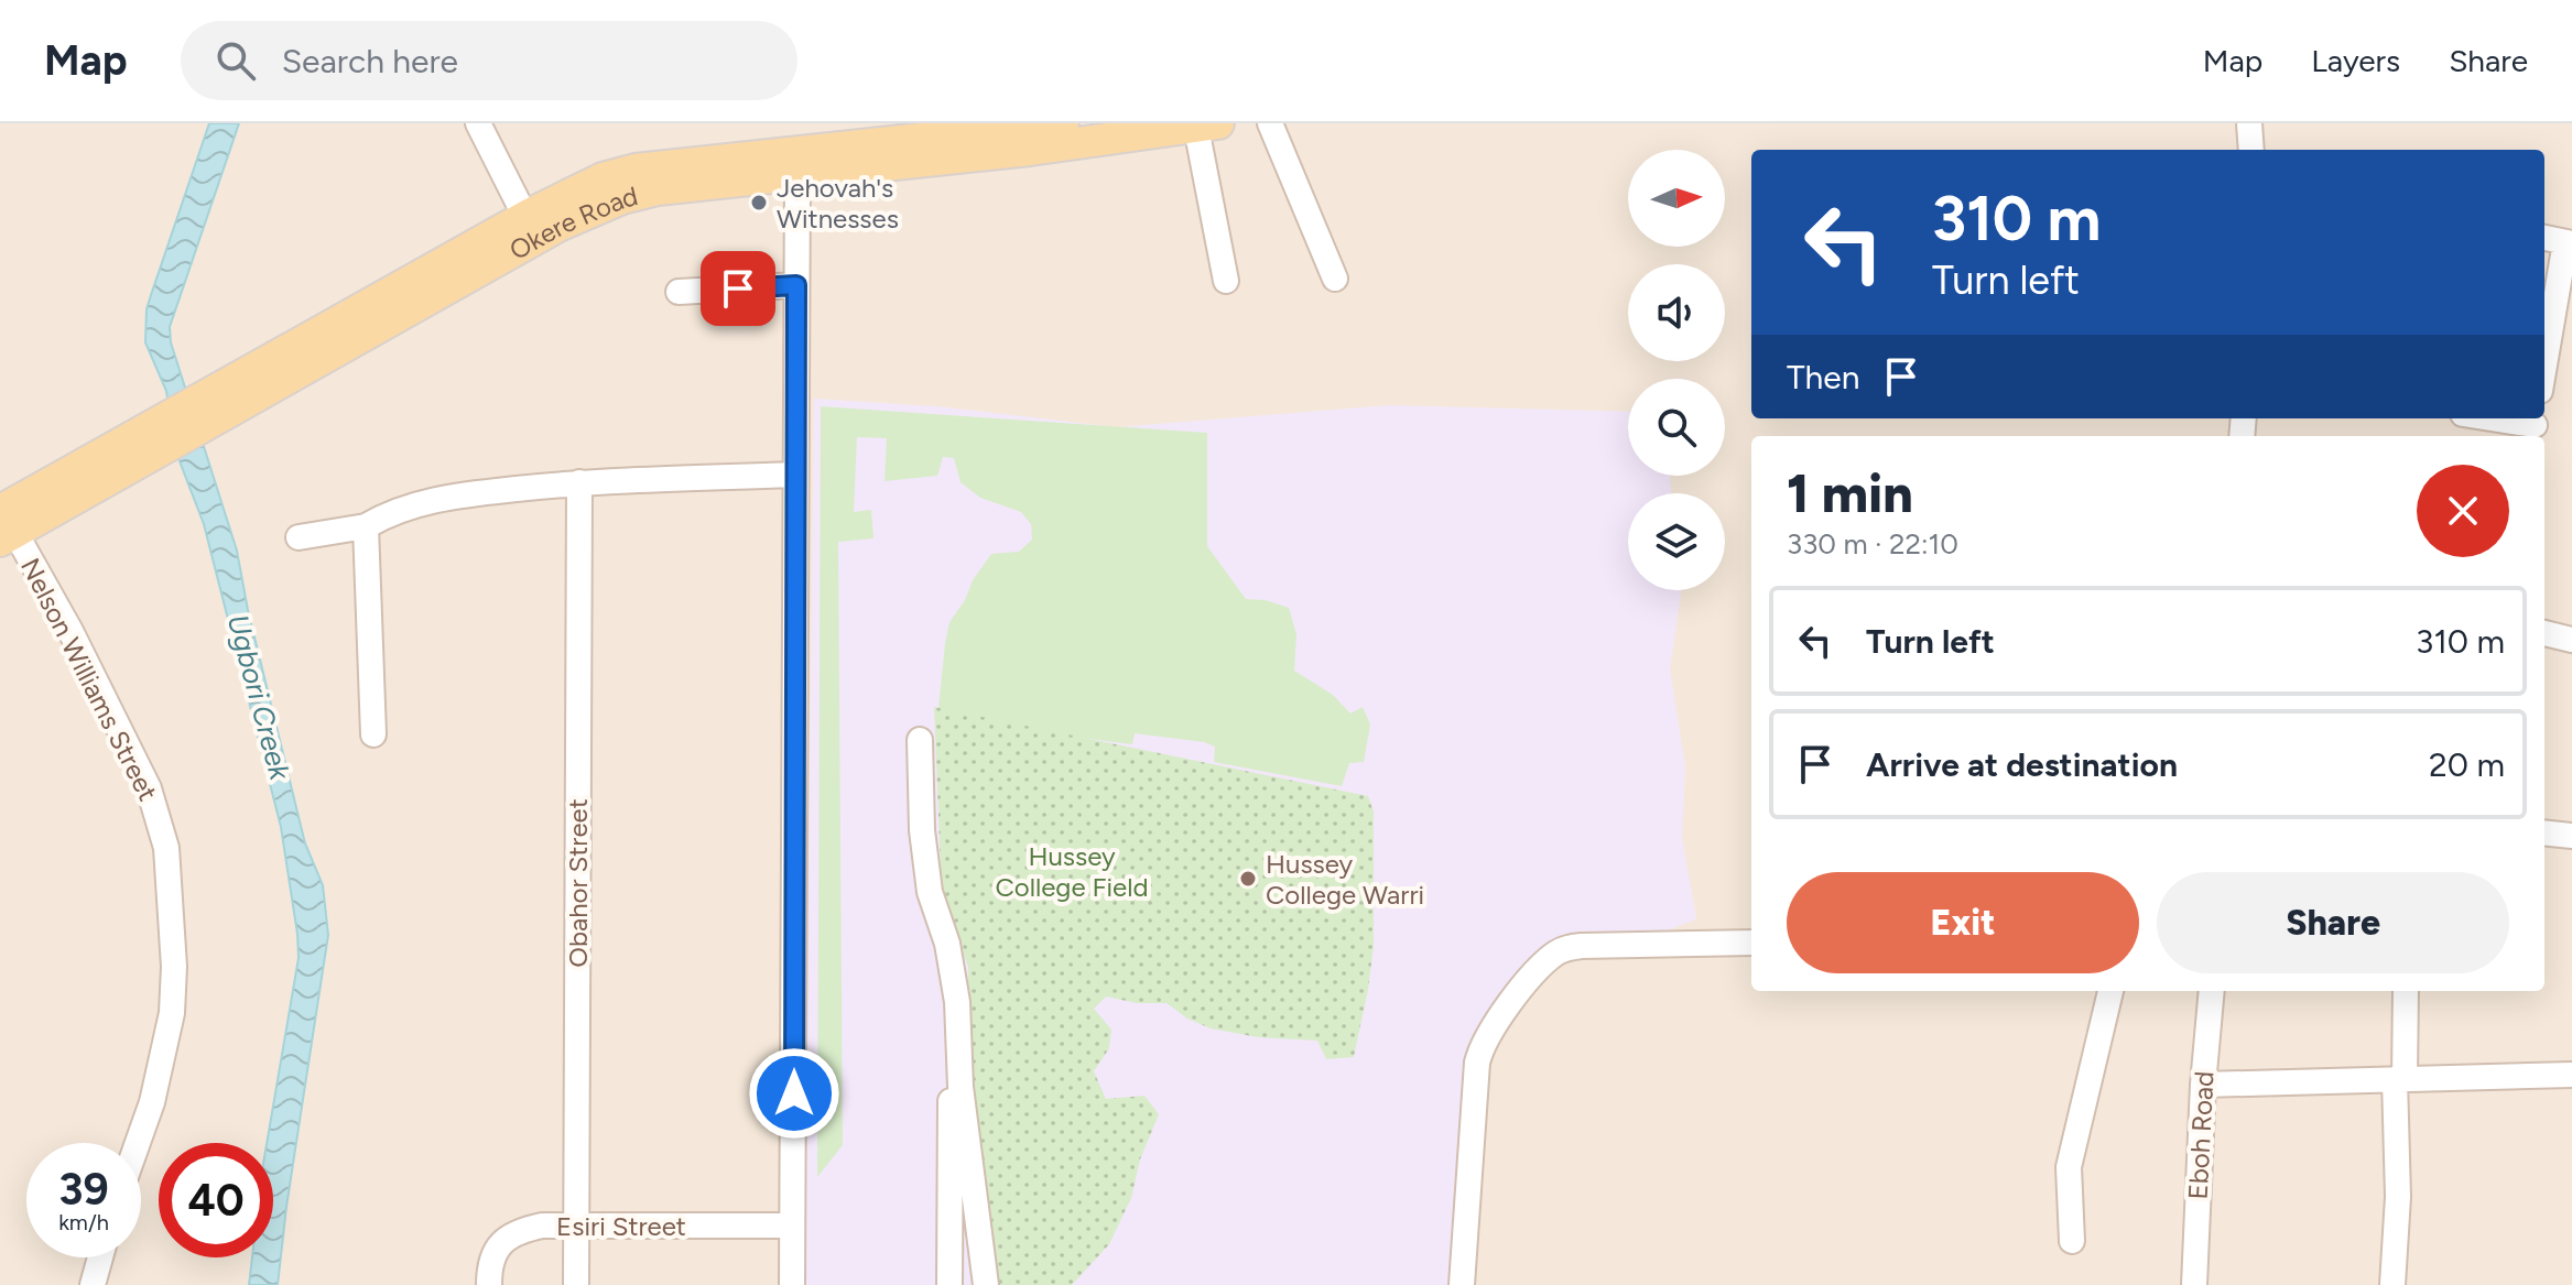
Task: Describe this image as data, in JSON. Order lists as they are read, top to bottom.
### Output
{
  "streets": {
    "main road": ["Okere Road"],
    "street": [
      "Nelson Williams Street",
      "Obahor Street",
      "Eboh Road",
      "Esiri Street"
    ]
  },
  "crossings": [
    ["Okere Road", "Nelson Williams Street"],
    ["Obahor Street", "Esiri Street"]
  ],
  "water": ["Ugbori Creek"],
  "parks": ["Hussey College Field"],
  "places": ["Jehovah's Witnesses", "Hussey College Warri"],
  "north": "right",
  "page": {
    "header": "Map",
    "search": "Search here",
    "nav": ["Map", "Layers", "Share"],
    "turn": ["310 m", "Turn left"],
    "then": "Then",
    "heading": ["1 min", "330 m · 22:10"],
    "list": [
      {
        "name": "Turn left",
        "value": "310 m"
      },
      {
        "name": "Arrive at destination",
        "value": "20 m"
      }
    ],
    "buttons": ["Exit", "Share"],
    "speed": "39 km/h",
    "limit": "40"
  }
}
